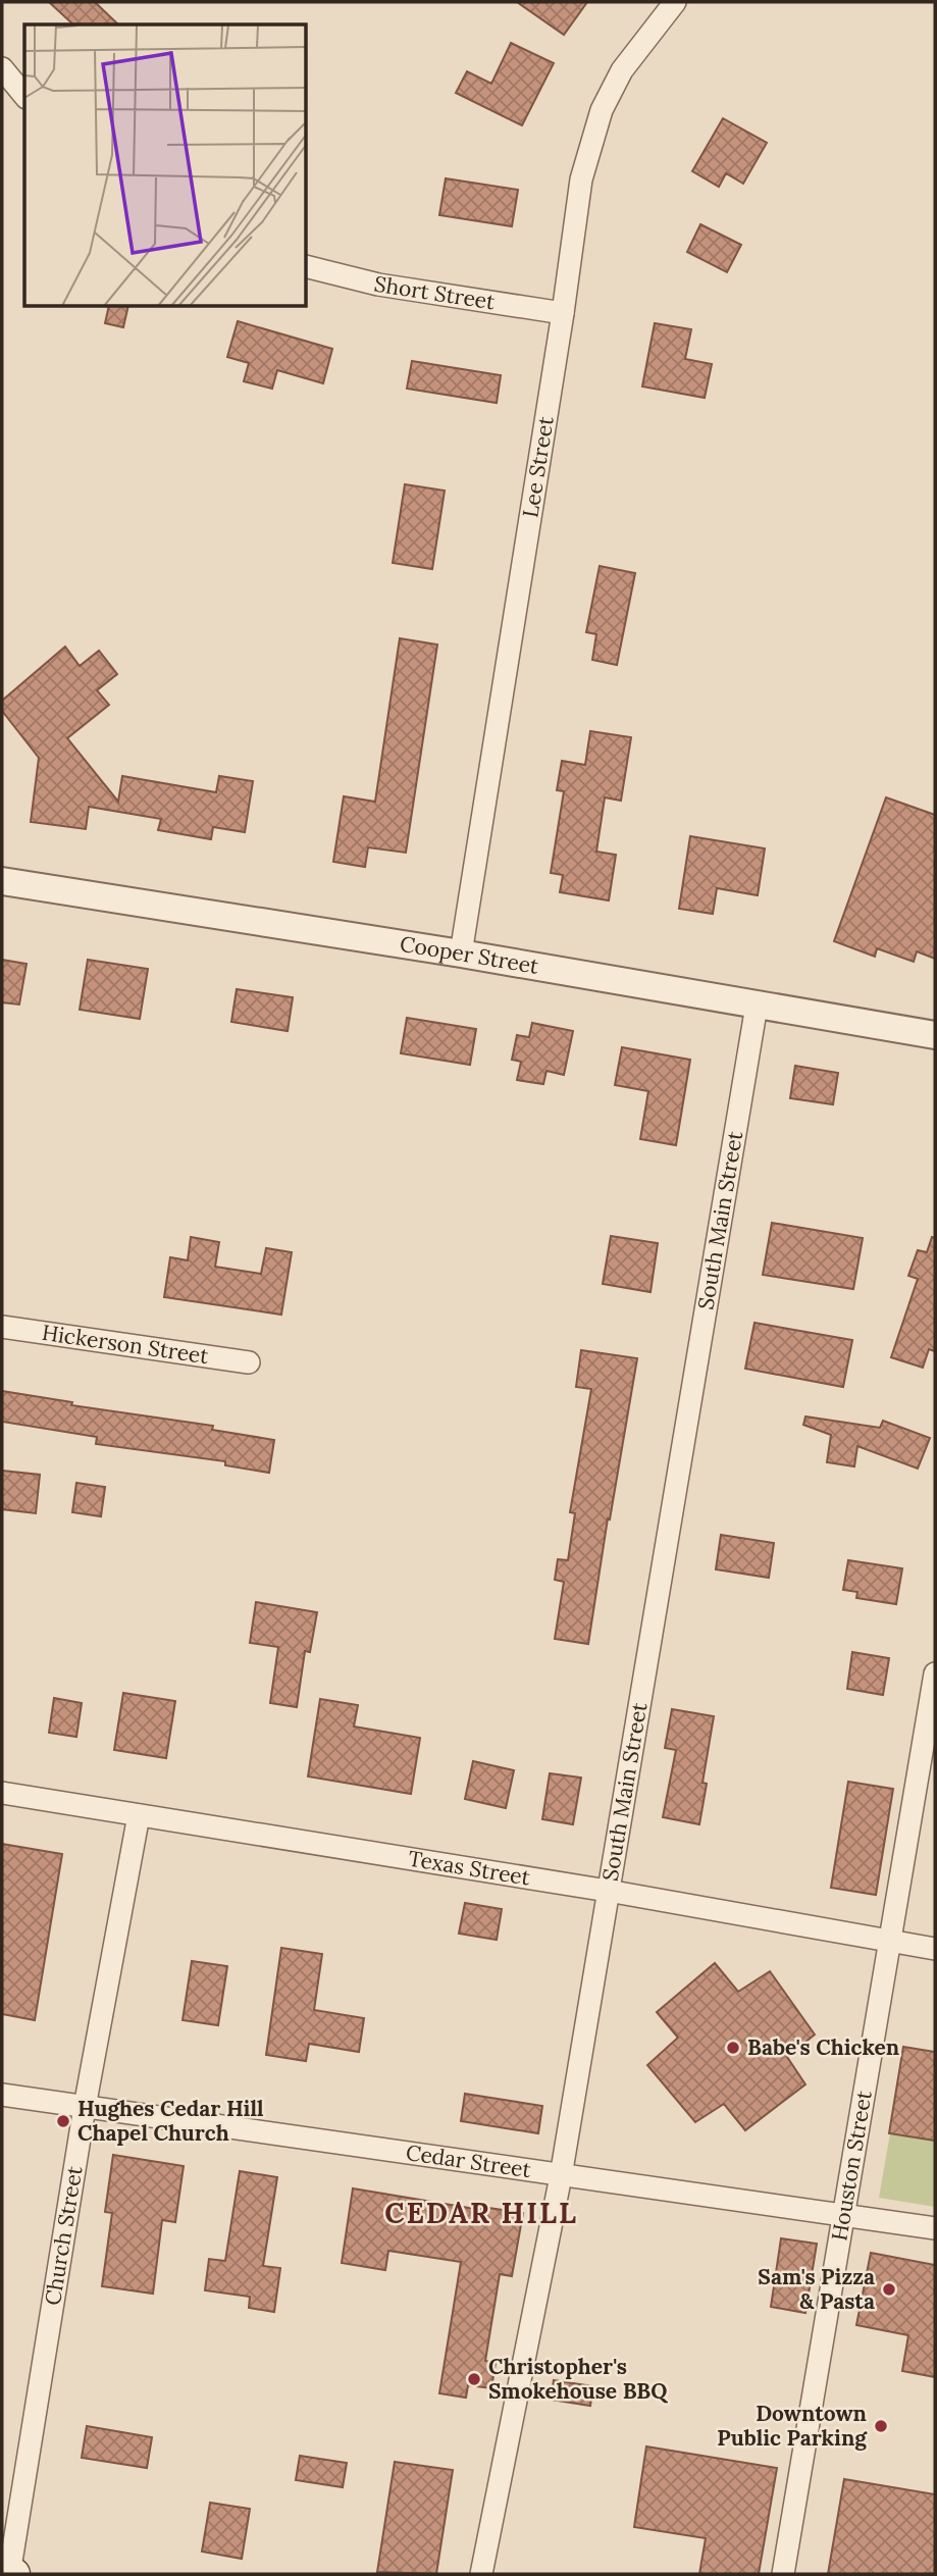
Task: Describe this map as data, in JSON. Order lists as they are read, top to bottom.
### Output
{
  "streets": {
    "street": [
      "Short Street",
      "Lee Street",
      "Cooper Street",
      "South Main Street",
      "Hickerson Street",
      "Texas Street",
      "Cedar Street",
      "Houston Street",
      "Church Street"
    ]
  },
  "crossings": [
    ["Short Street", "Lee Street"],
    ["Lee Street", "Cooper Street"],
    ["Cooper Street", "South Main Street"],
    ["South Main Street", "Texas Street"],
    ["South Main Street", "Cedar Street"],
    ["Texas Street", "Houston Street"],
    ["Texas Street", "Church Street"],
    ["Cedar Street", "Houston Street"],
    ["Cedar Street", "Church Street"]
  ],
  "districts": ["CEDAR HILL"],
  "places": [
    "Babe's Chicken",
    "Hughes Cedar Hill Chapel Church",
    "Sam's Pizza & Pasta",
    "Christopher's Smokehouse BBQ",
    "Downtown Public Parking"
  ]
}
